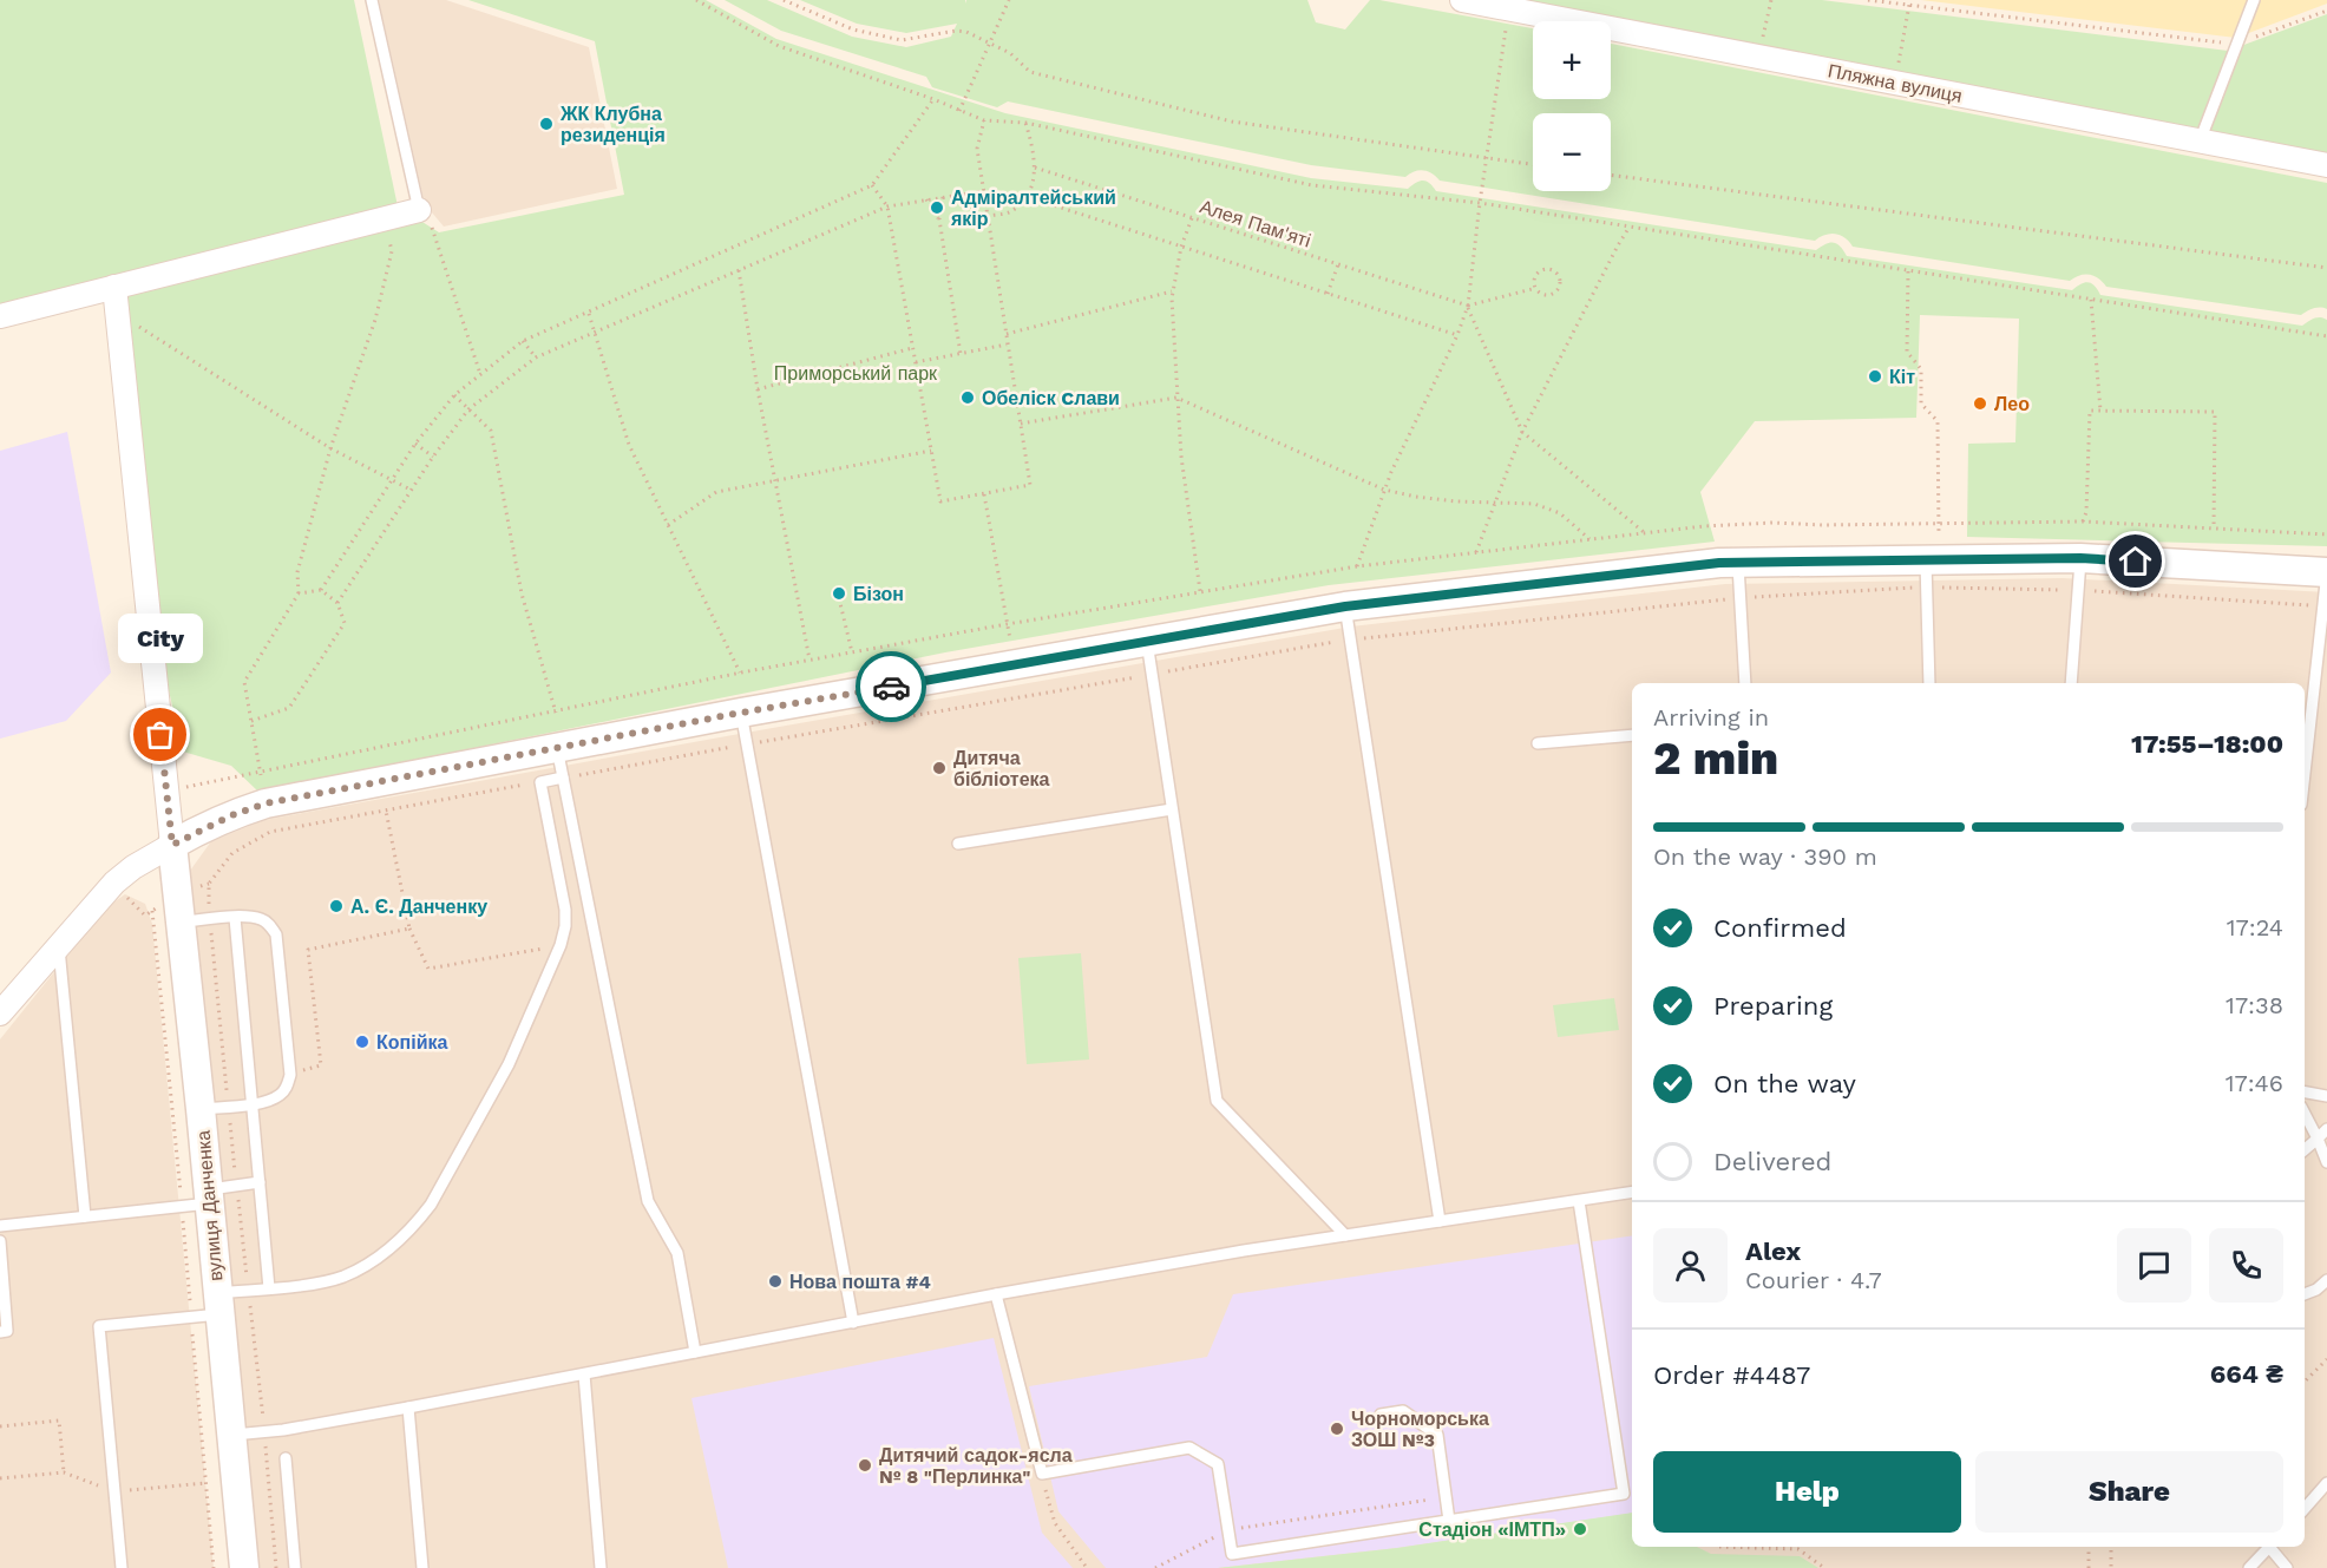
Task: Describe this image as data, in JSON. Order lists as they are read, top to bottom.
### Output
{
  "streets": {
    "street": ["Пляжна вулиця", "вулиця Данченка"],
    "path": ["Алея Пам'яті"]
  },
  "parks": ["Приморський парк"],
  "places": [
    "ЖК Клубна резиденція",
    "Адміралтейський якір",
    "Кіт",
    "Обеліск Cлави",
    "Лео",
    "Бізон",
    "City",
    "Дитяча бібліотека",
    "А. Є. Данченку",
    "Копійка",
    "Нова пошта #4",
    "Чорноморська ЗОШ №3",
    "Дитячий садок-ясла № 8 \"Перлинка\"",
    "Стадіон «ІМТП»"
  ],
  "page": {
    "map_buttons": ["+", "−"],
    "bubble": "City",
    "heading": ["2 min", "Arriving in", "17:55–18:00"],
    "panel": [
      "Alex",
      "Courier · 4.7",
      "Order #4487",
      "664 ₴"
    ],
    "bar": "On the way · 390 m",
    "list": [
      ["Confirmed", "17:24"],
      ["Preparing", "17:38"],
      ["On the way", "17:46"],
      "Delivered"
    ],
    "buttons": ["Help", "Share"]
  }
}
